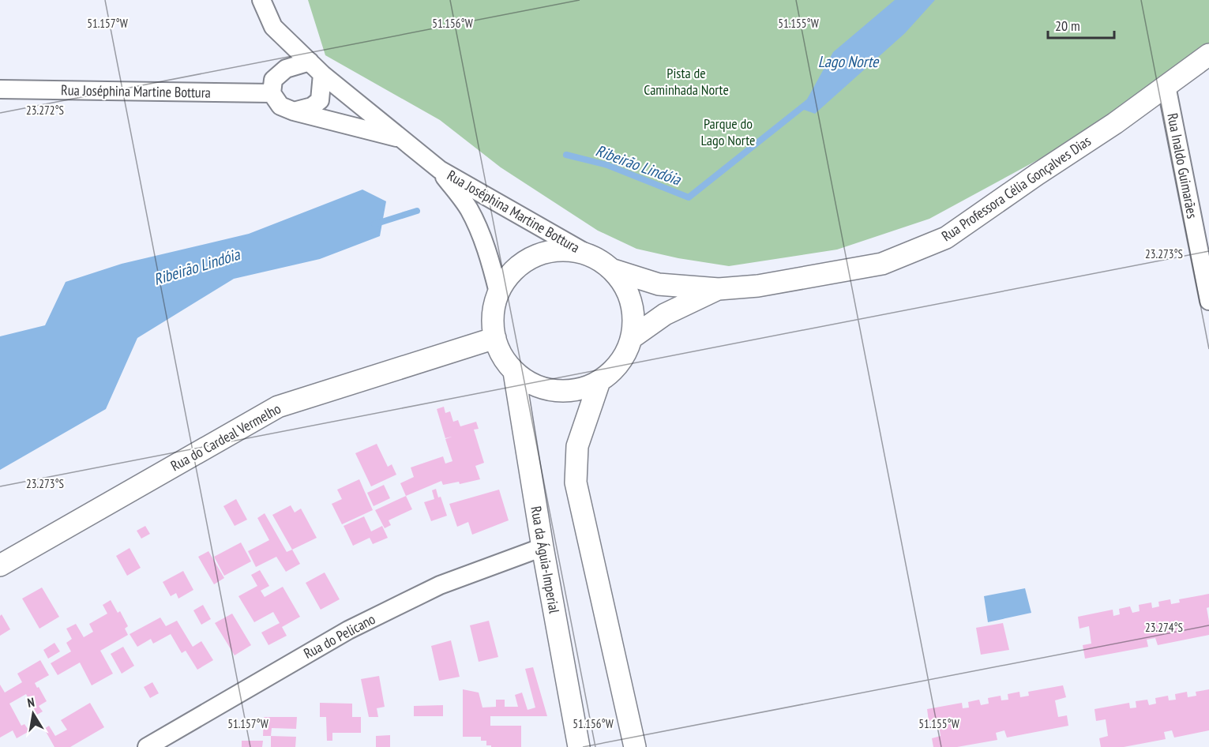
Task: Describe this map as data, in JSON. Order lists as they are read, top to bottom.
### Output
{
  "streets": {
    "street": [
      "Rua Joséphina Martine Bottura",
      "Rua Inaldo Guimarães",
      "Rua Professora Célia Gonçalves Dias",
      "Rua do Cardeal Vermelho",
      "Rua da Águia-Imperial",
      "Rua do Pelicano"
    ]
  },
  "crossings": [
    ["Rua Joséphina Martine Bottura", "Rua do Cardeal Vermelho"],
    ["Rua Joséphina Martine Bottura", "Rua da Águia-Imperial"],
    ["Rua Inaldo Guimarães", "Rua Professora Célia Gonçalves Dias"],
    ["Rua do Cardeal Vermelho", "Rua da Águia-Imperial"],
    ["Rua da Águia-Imperial", "Rua do Pelicano"]
  ],
  "water": ["Lago Norte", "Ribeirão Lindóia"],
  "parks": ["Pista de Caminhada Norte", "Parque do Lago Norte"],
  "scale_bar": "20 m",
  "north": "top",
  "coordinates": [
    "51.157°W",
    "51.156°W",
    "51.155°W",
    "23.272°S",
    "23.273°S",
    "23.274°S"
  ]
}
